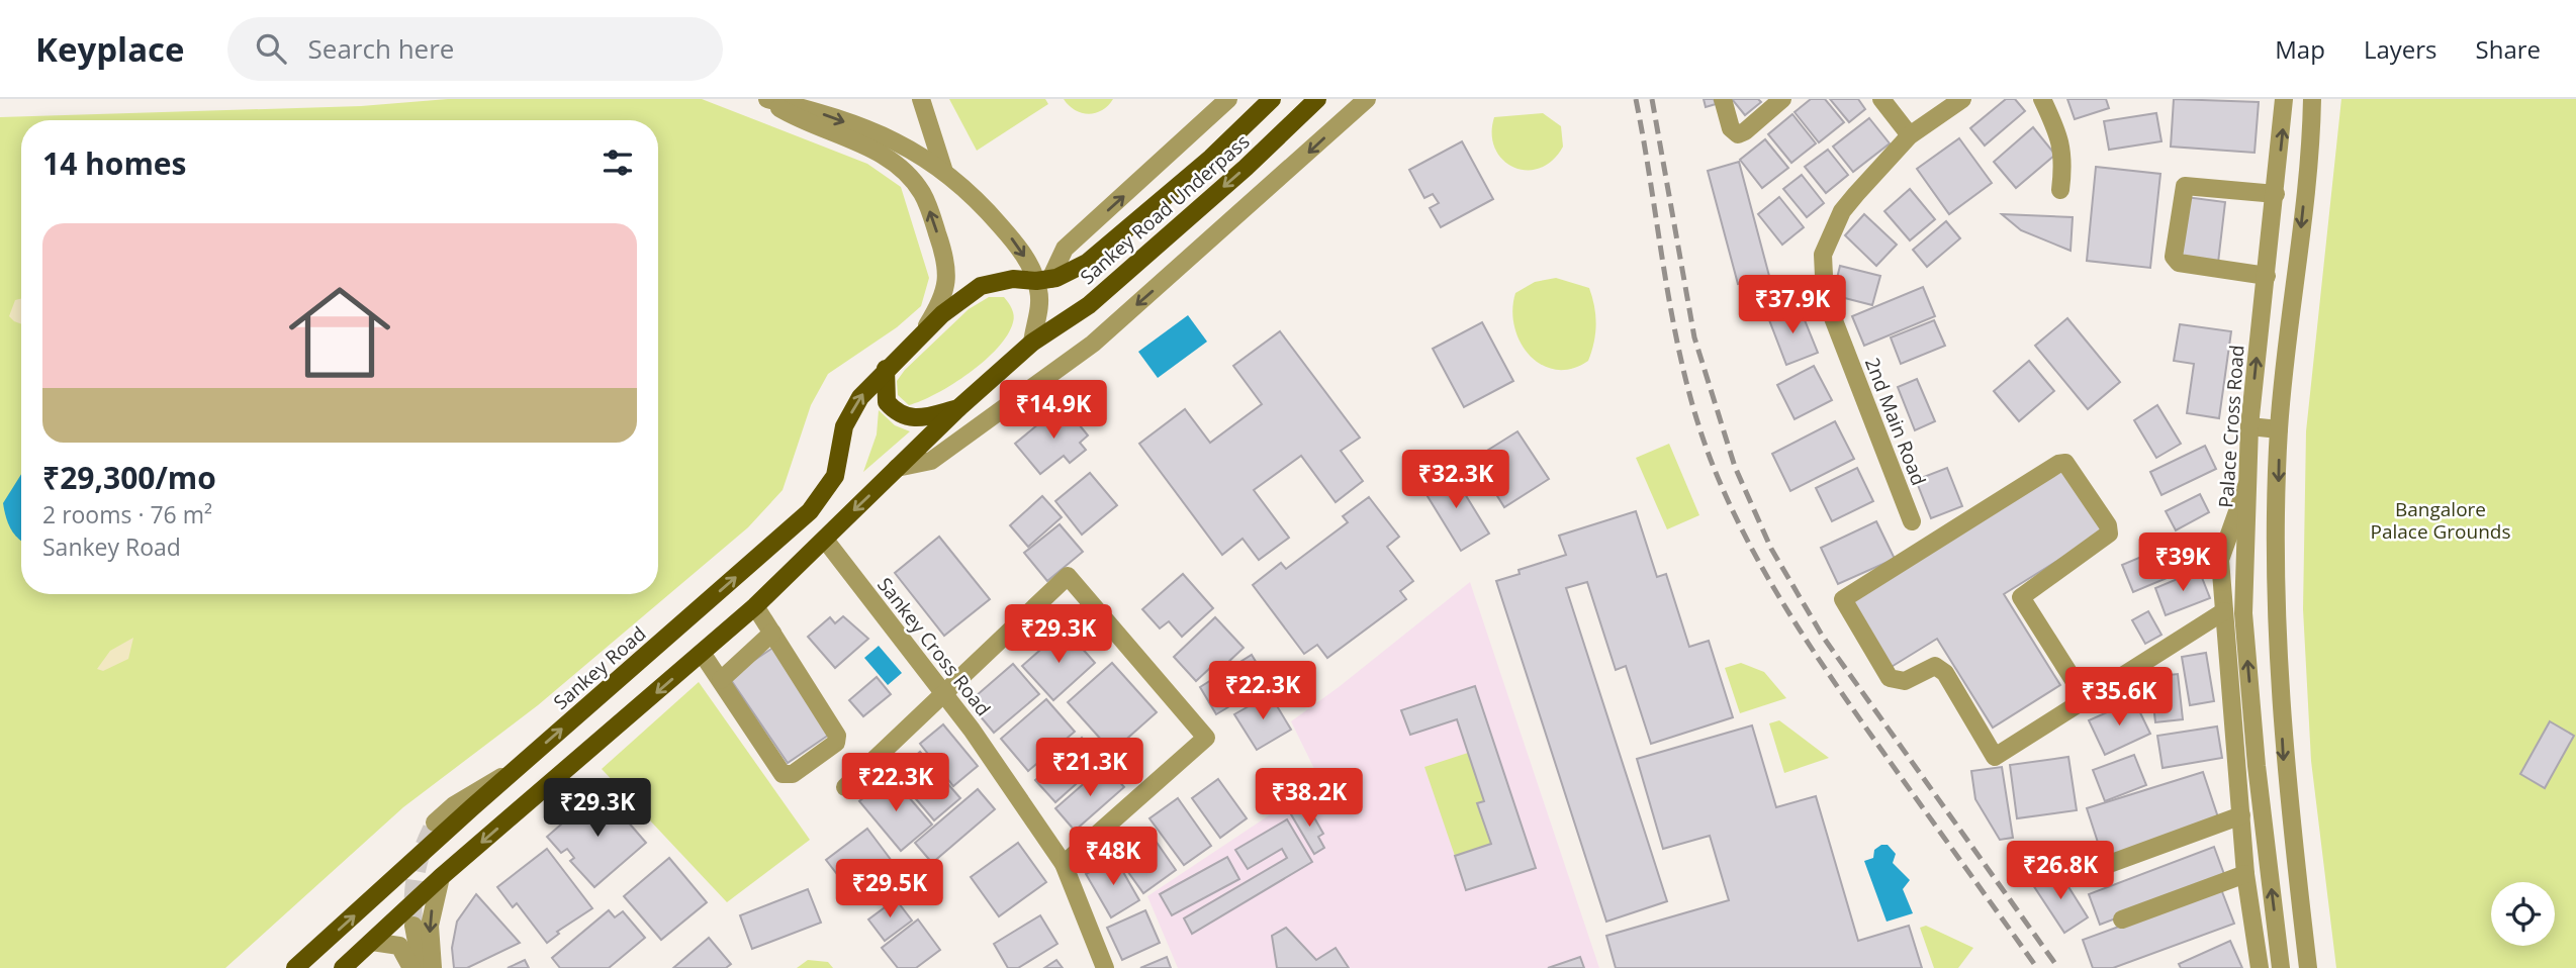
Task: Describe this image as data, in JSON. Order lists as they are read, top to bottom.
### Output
{
  "streets": {
    "main road": ["Sankey Road Underpass", "Sankey Road"],
    "street": ["2nd Main Road", "Palace Cross Road", "Sankey Cross Road"]
  },
  "crossings": [
    ["Sankey Road Underpass", "Sankey Road"]
  ],
  "parks": ["Bangalore Palace Grounds"],
  "page": {
    "header": "Keyplace",
    "search": "Search here",
    "nav": ["Map", "Layers", "Share"],
    "heading": "14 homes",
    "list": [
      {
        "name": "₹29,300/mo",
        "note": "2 rooms · 76 m² · Sankey Road"
      }
    ],
    "price": [
      "₹37.9K",
      "₹14.9K",
      "₹32.3K",
      "₹39K",
      "₹29.3K",
      "₹22.3K",
      "₹35.6K",
      "₹21.3K",
      "₹22.3K",
      "₹38.2K",
      "₹29.3K",
      "₹48K",
      "₹26.8K",
      "₹29.5K"
    ]
  }
}
